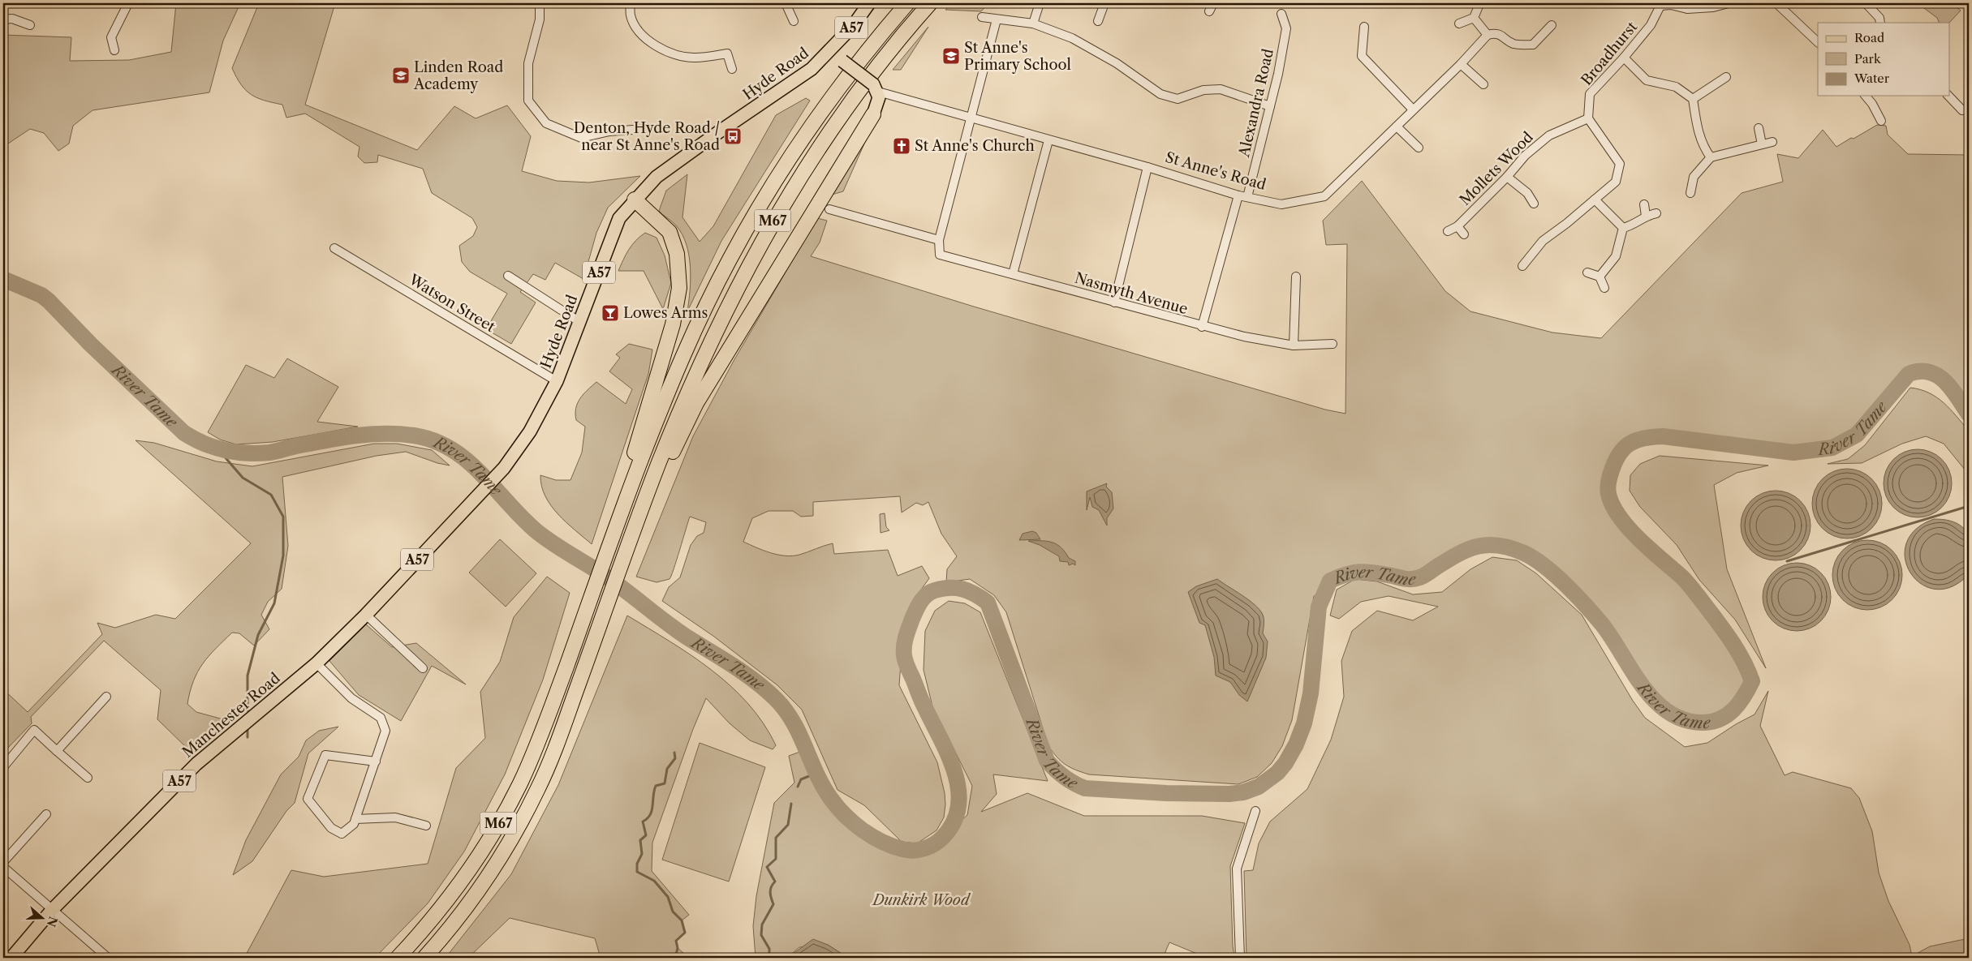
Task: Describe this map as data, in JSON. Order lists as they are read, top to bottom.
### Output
{
  "streets": {
    "highway": ["M67"],
    "main road": [
      "A57",
      "Hyde Road",
      "St Anne's Road",
      "Manchester Road"
    ],
    "street": [
      "Broadhurst",
      "Alexandra Road",
      "Mollets Wood",
      "Nasmyth Avenue",
      "Watson Street"
    ]
  },
  "crossings": [
    ["Broadhurst", "Mollets Wood"],
    ["Hyde Road", "St Anne's Road"],
    ["Hyde Road", "M67"],
    ["Hyde Road", "Watson Street"],
    ["Hyde Road", "Manchester Road"],
    ["Alexandra Road", "St Anne's Road"]
  ],
  "water": ["River Tame"],
  "parks": ["Dunkirk Wood"],
  "places": {
    "school or university": ["St Anne's Primary School", "Linden Road Academy"],
    "bus stop": ["Denton, Hyde Road / near St Anne's Road"],
    "church": ["St Anne's Church"],
    "bar": ["Lowes Arms"]
  },
  "legend": ["Road", "Park", "Water"],
  "north": "right"
}
